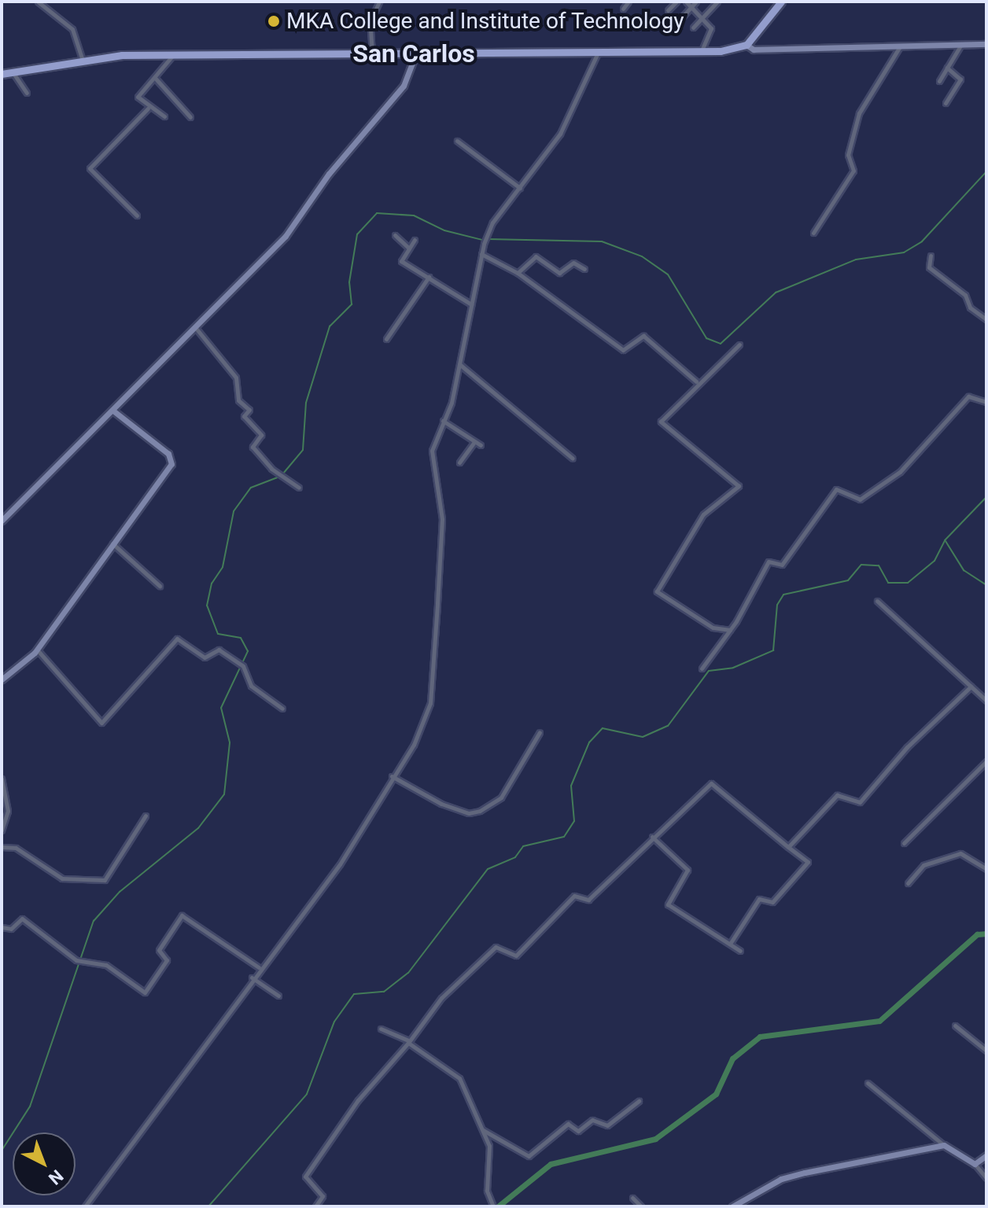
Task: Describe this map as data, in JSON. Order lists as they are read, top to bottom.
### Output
{
  "districts": ["San Carlos"],
  "places": ["MKA College and Institute of Technology"],
  "north": "bottom right"
}
